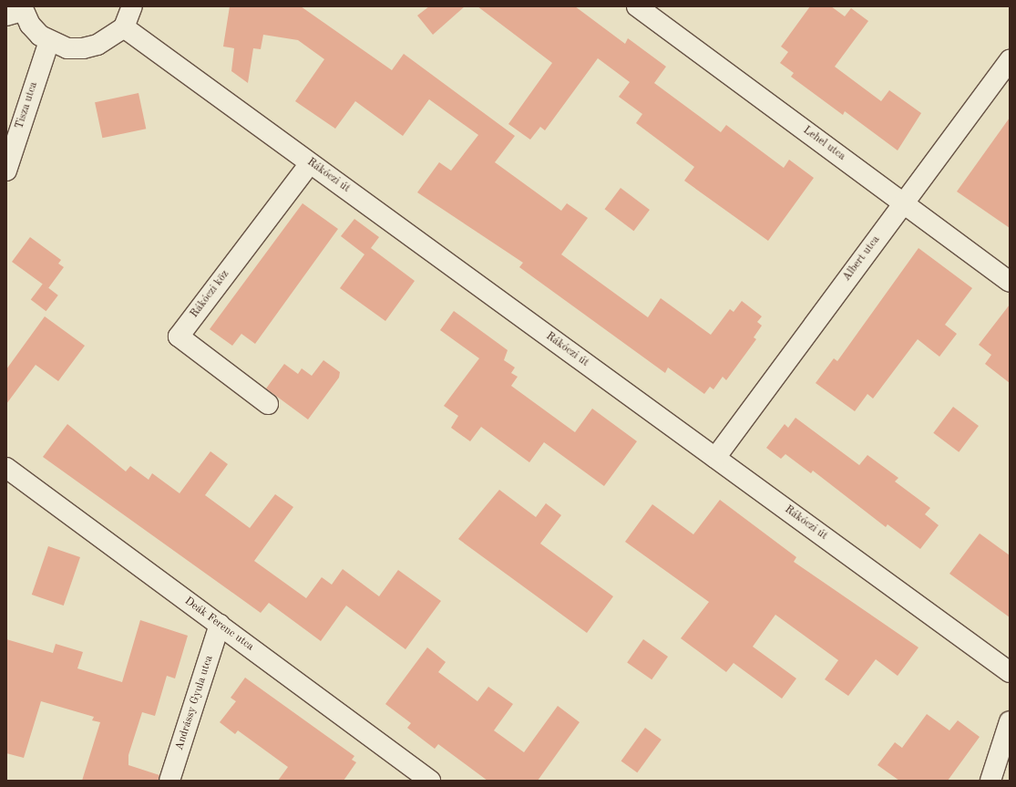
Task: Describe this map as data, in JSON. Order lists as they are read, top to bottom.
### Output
{
  "streets": {
    "street": [
      "Tisza utca",
      "Lehel utca",
      "Rákóczi út",
      "Albert utca",
      "Rákóczi köz",
      "Deák Ferenc utca",
      "Andrássy Gyula utca"
    ]
  },
  "crossings": [
    ["Lehel utca", "Albert utca"],
    ["Rákóczi út", "Albert utca"],
    ["Rákóczi út", "Rákóczi köz"],
    ["Deák Ferenc utca", "Andrássy Gyula utca"]
  ]
}
